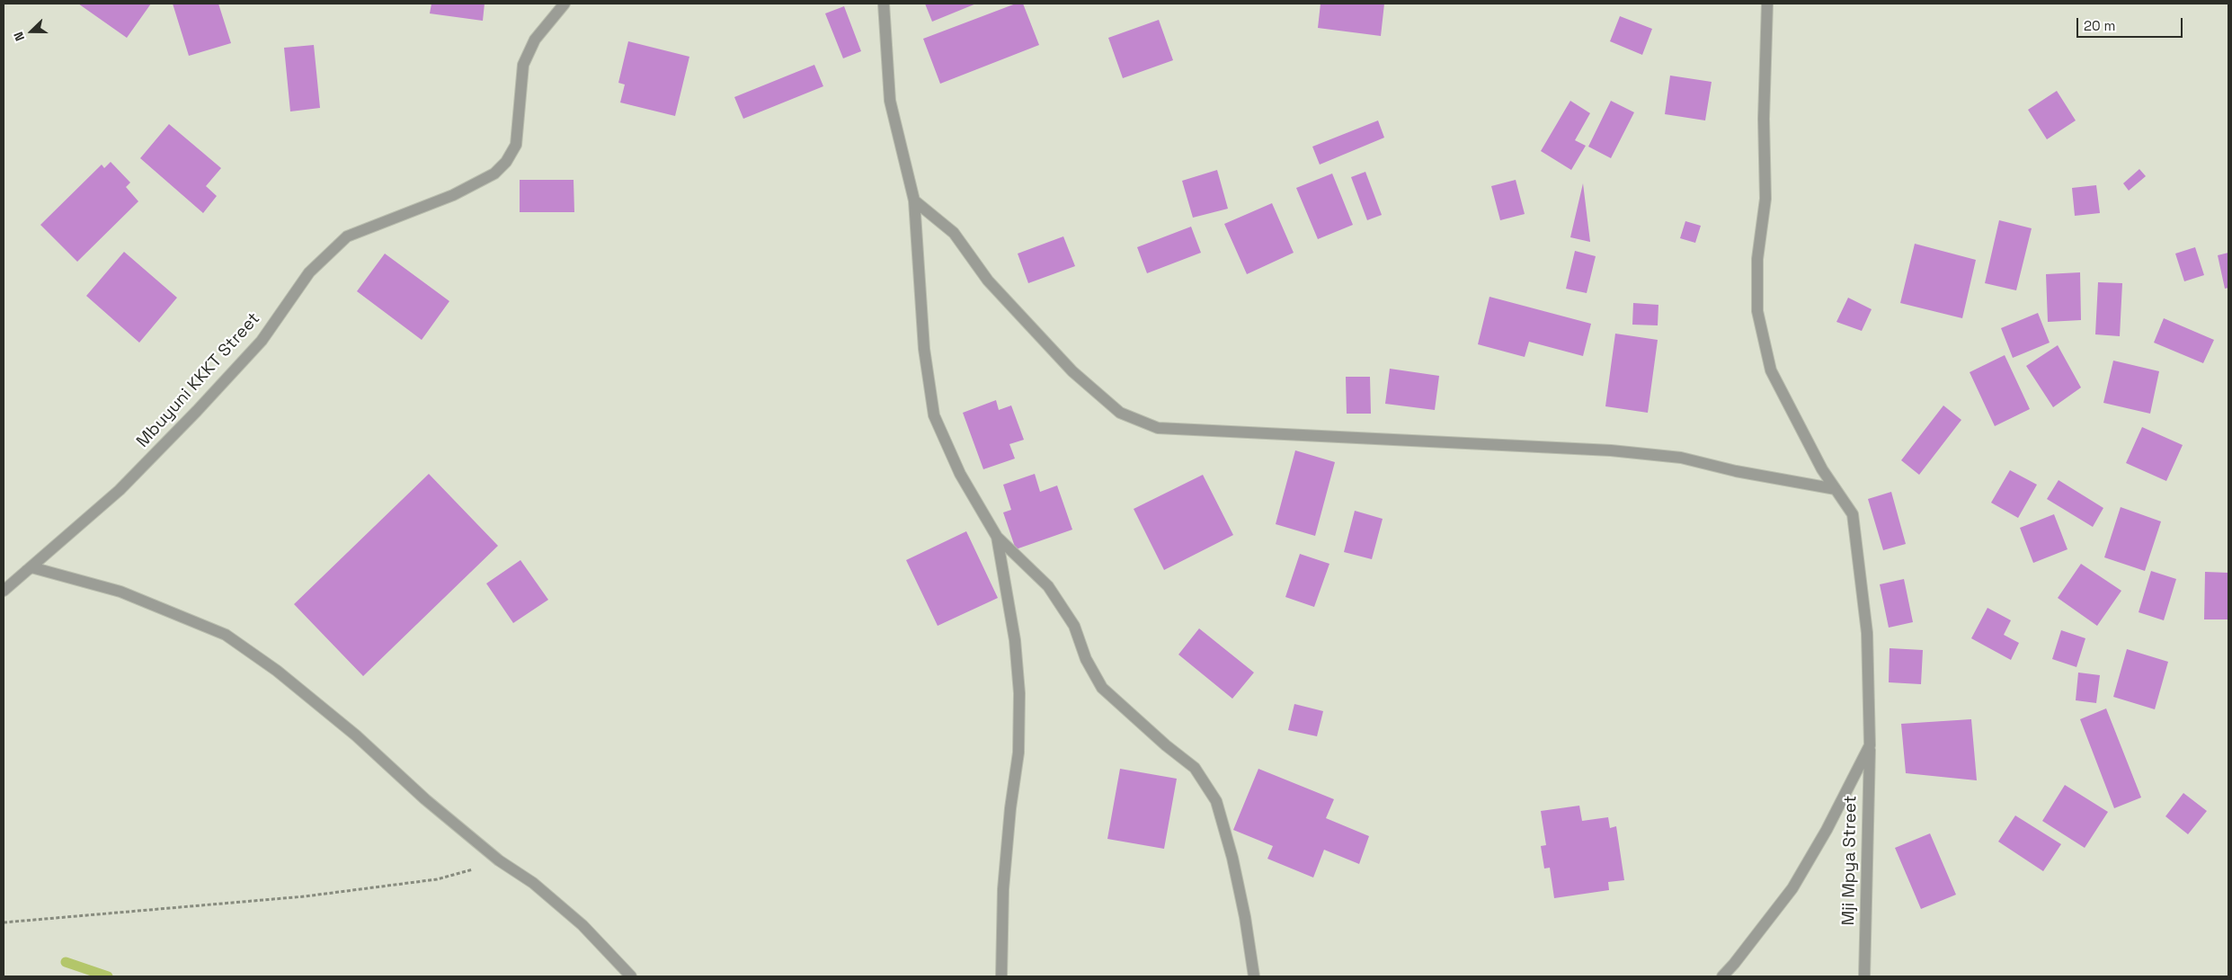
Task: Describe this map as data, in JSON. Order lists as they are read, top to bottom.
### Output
{
  "streets": {
    "street": ["Mbuyuni KKKT Street", "Mji Mpya Street"]
  },
  "scale_bar": "20 m",
  "north": "left"
}
